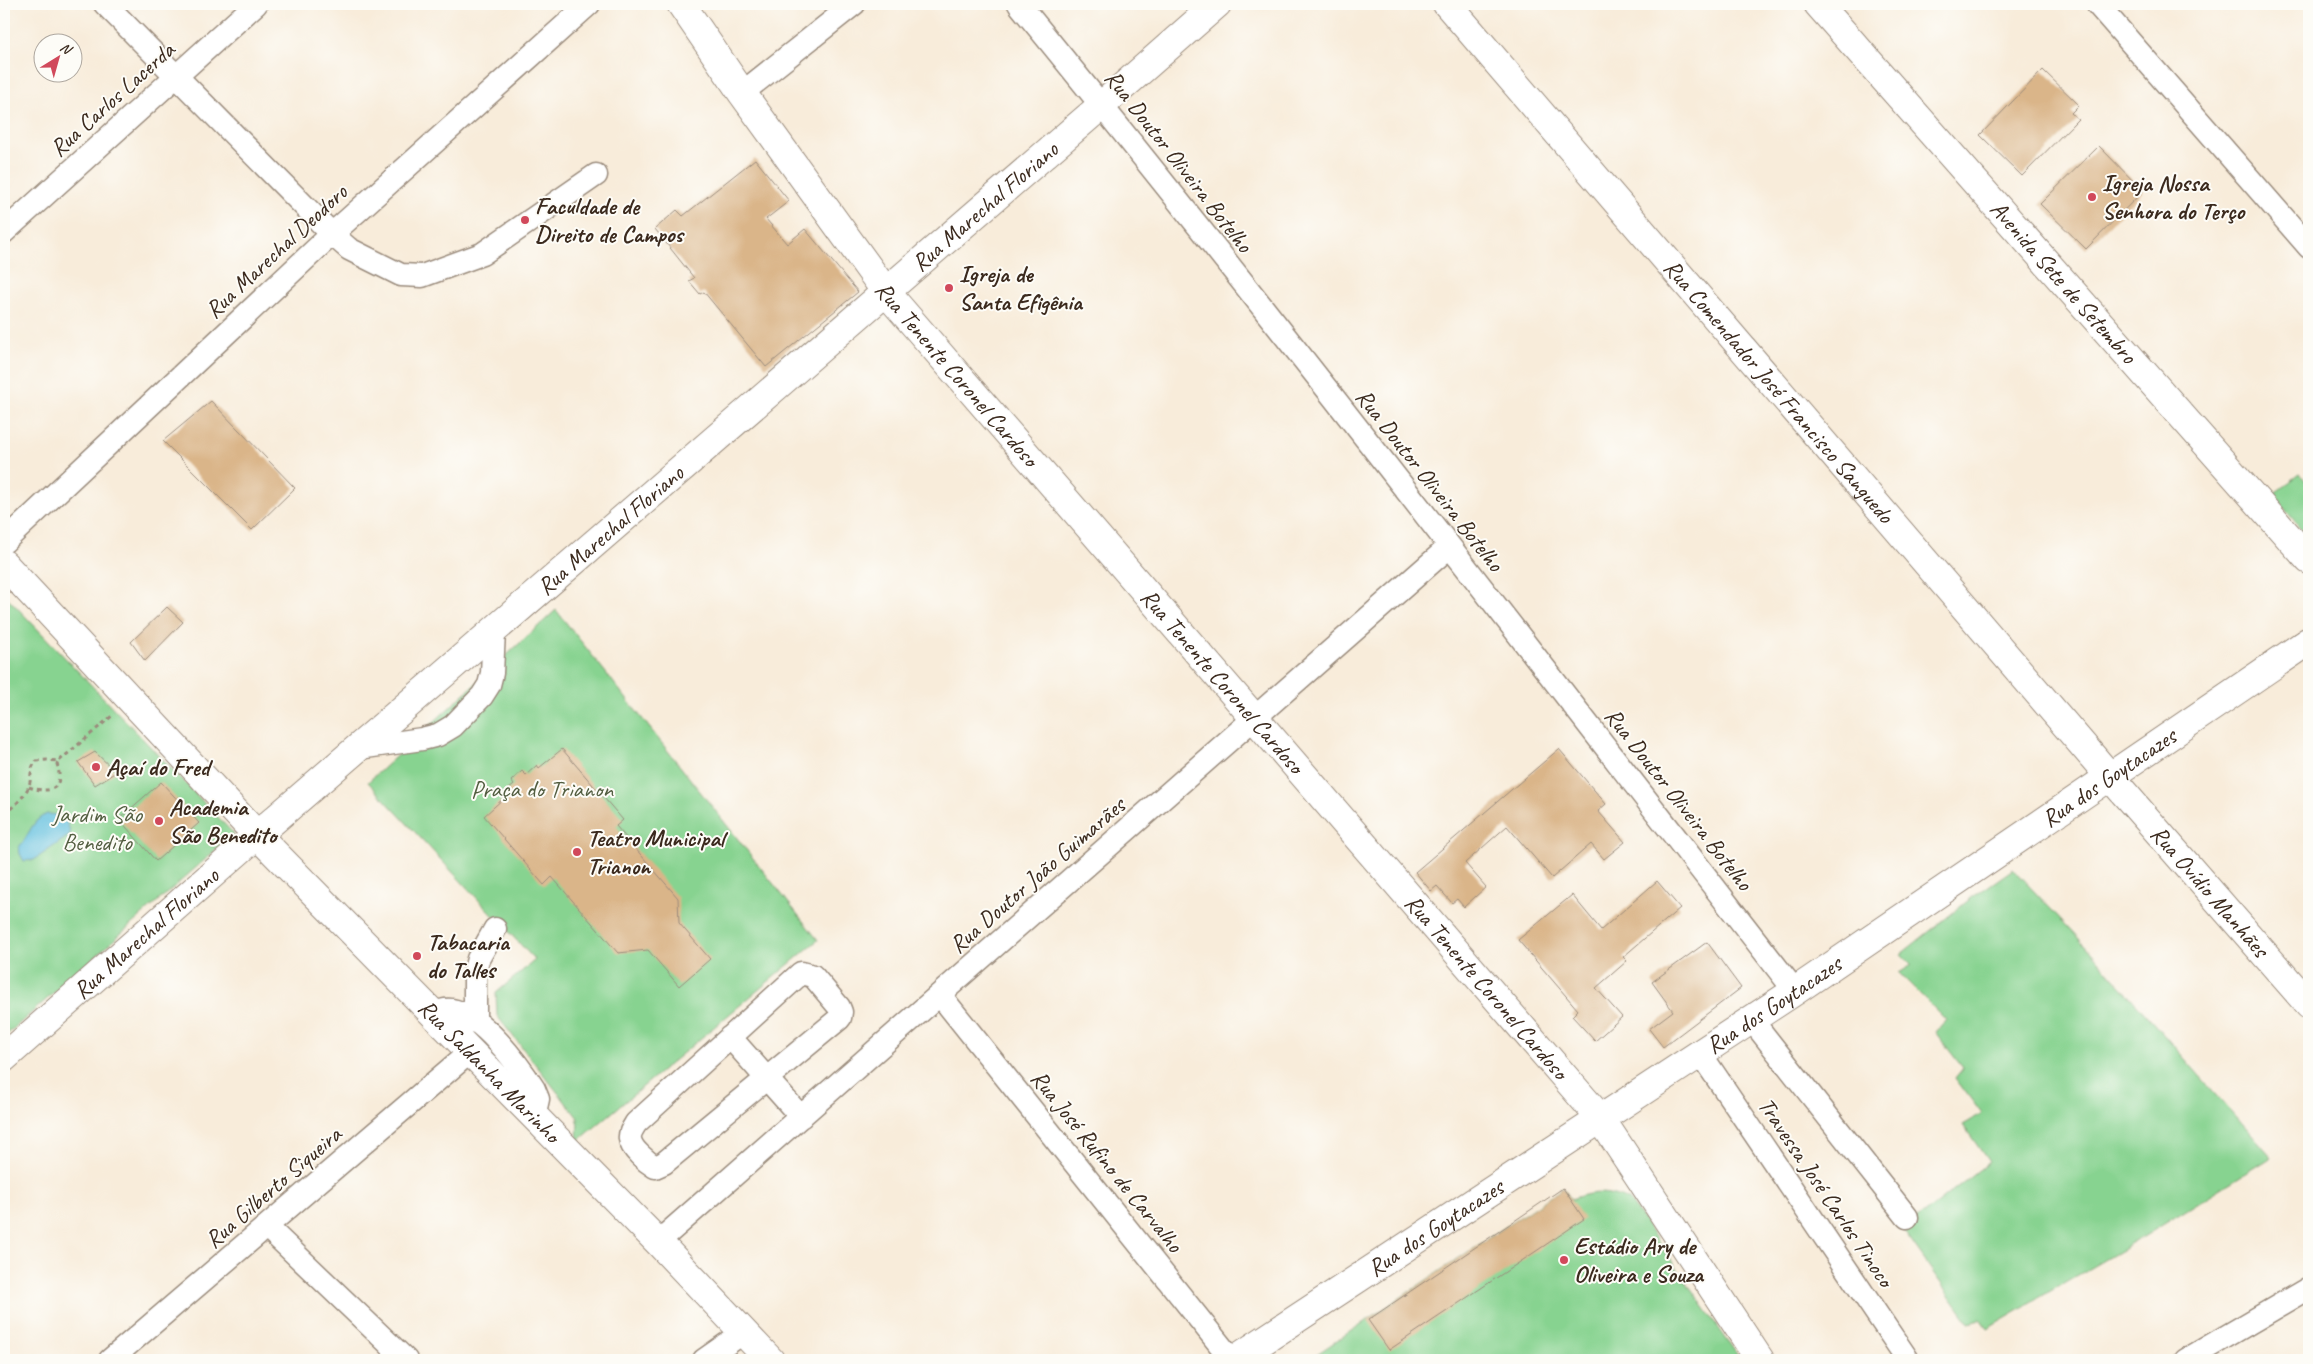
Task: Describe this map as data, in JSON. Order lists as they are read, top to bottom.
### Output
{
  "streets": {
    "main road": [
      "Rua Marechal Floriano",
      "Avenida Sete de Setembro",
      "Rua Tenente Coronel Cardoso",
      "Rua Comendador José Francisco Sanguedo",
      "Rua dos Goytacazes",
      "Rua Ovídio Manhães",
      "Rua Saldanha Marinho"
    ],
    "street": [
      "Rua Carlos Lacerda",
      "Rua Doutor Oliveira Botelho",
      "Rua Marechal Deodoro",
      "Rua Doutor João Guimarães",
      "Rua José Rufino de Carvalho",
      "Rua Gilberto Siqueira",
      "Travessa José Carlos Tinoco"
    ]
  },
  "crossings": [
    ["Rua Doutor Oliveira Botelho", "Rua Marechal Floriano"],
    ["Rua Doutor Oliveira Botelho", "Rua dos Goytacazes"],
    ["Rua Doutor Oliveira Botelho", "Rua Doutor João Guimarães"],
    ["Rua Marechal Floriano", "Rua Tenente Coronel Cardoso"],
    ["Rua Marechal Floriano", "Rua Saldanha Marinho"],
    ["Rua Tenente Coronel Cardoso", "Rua dos Goytacazes"],
    ["Rua Tenente Coronel Cardoso", "Rua Doutor João Guimarães"],
    ["Rua Comendador José Francisco Sanguedo", "Rua dos Goytacazes"],
    ["Rua Comendador José Francisco Sanguedo", "Rua Ovídio Manhães"],
    ["Rua dos Goytacazes", "Rua Ovídio Manhães"],
    ["Rua dos Goytacazes", "Rua José Rufino de Carvalho"],
    ["Rua dos Goytacazes", "Travessa José Carlos Tinoco"],
    ["Rua Doutor João Guimarães", "Rua Saldanha Marinho"],
    ["Rua Doutor João Guimarães", "Rua José Rufino de Carvalho"],
    ["Rua Saldanha Marinho", "Rua Gilberto Siqueira"]
  ],
  "parks": ["Praça do Trianon", "Jardim São Benedito"],
  "places": [
    "Igreja Nossa Senhora do Terço",
    "Faculdade de Direito de Campos",
    "Igreja de Santa Efigênia",
    "Açaí do Fred",
    "Academia São Benedito",
    "Teatro Municipal Trianon",
    "Tabacaria do Talles",
    "Estádio Ary de Oliveira e Souza"
  ],
  "north": "top right"
}
